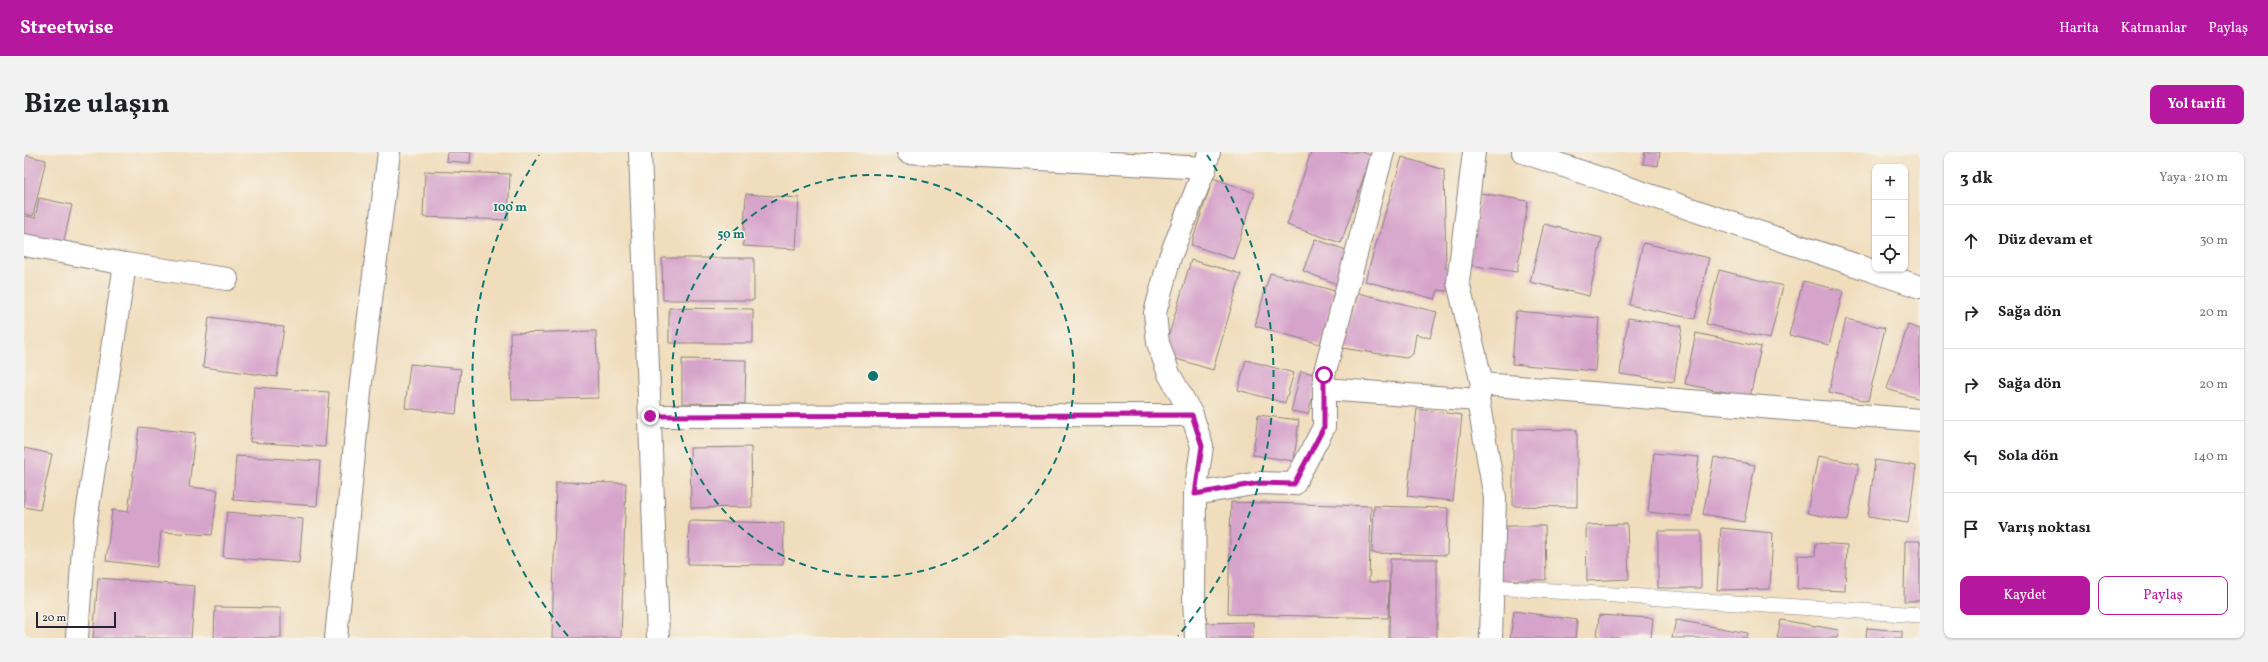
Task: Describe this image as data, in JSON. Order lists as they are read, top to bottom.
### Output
{
  "scale_bar": "20 m",
  "page": {
    "header": "Streetwise",
    "nav": ["Harita", "Katmanlar", "Paylaş"],
    "title": "Bize ulaşın",
    "buttons": [
      "Yol tarifi",
      ["Kaydet", "Paylaş"]
    ],
    "heading": ["3 dk", "Yaya · 210 m"],
    "map_buttons": ["+", "−"],
    "list": [
      ["Düz devam et", "30 m"],
      ["Sağa dön", "20 m"],
      ["Sağa dön", "20 m"],
      ["Sola dön", "140 m"],
      "Varış noktası"
    ],
    "scale": "20 m"
  },
  "rings": ["100 m", "50 m"]
}
